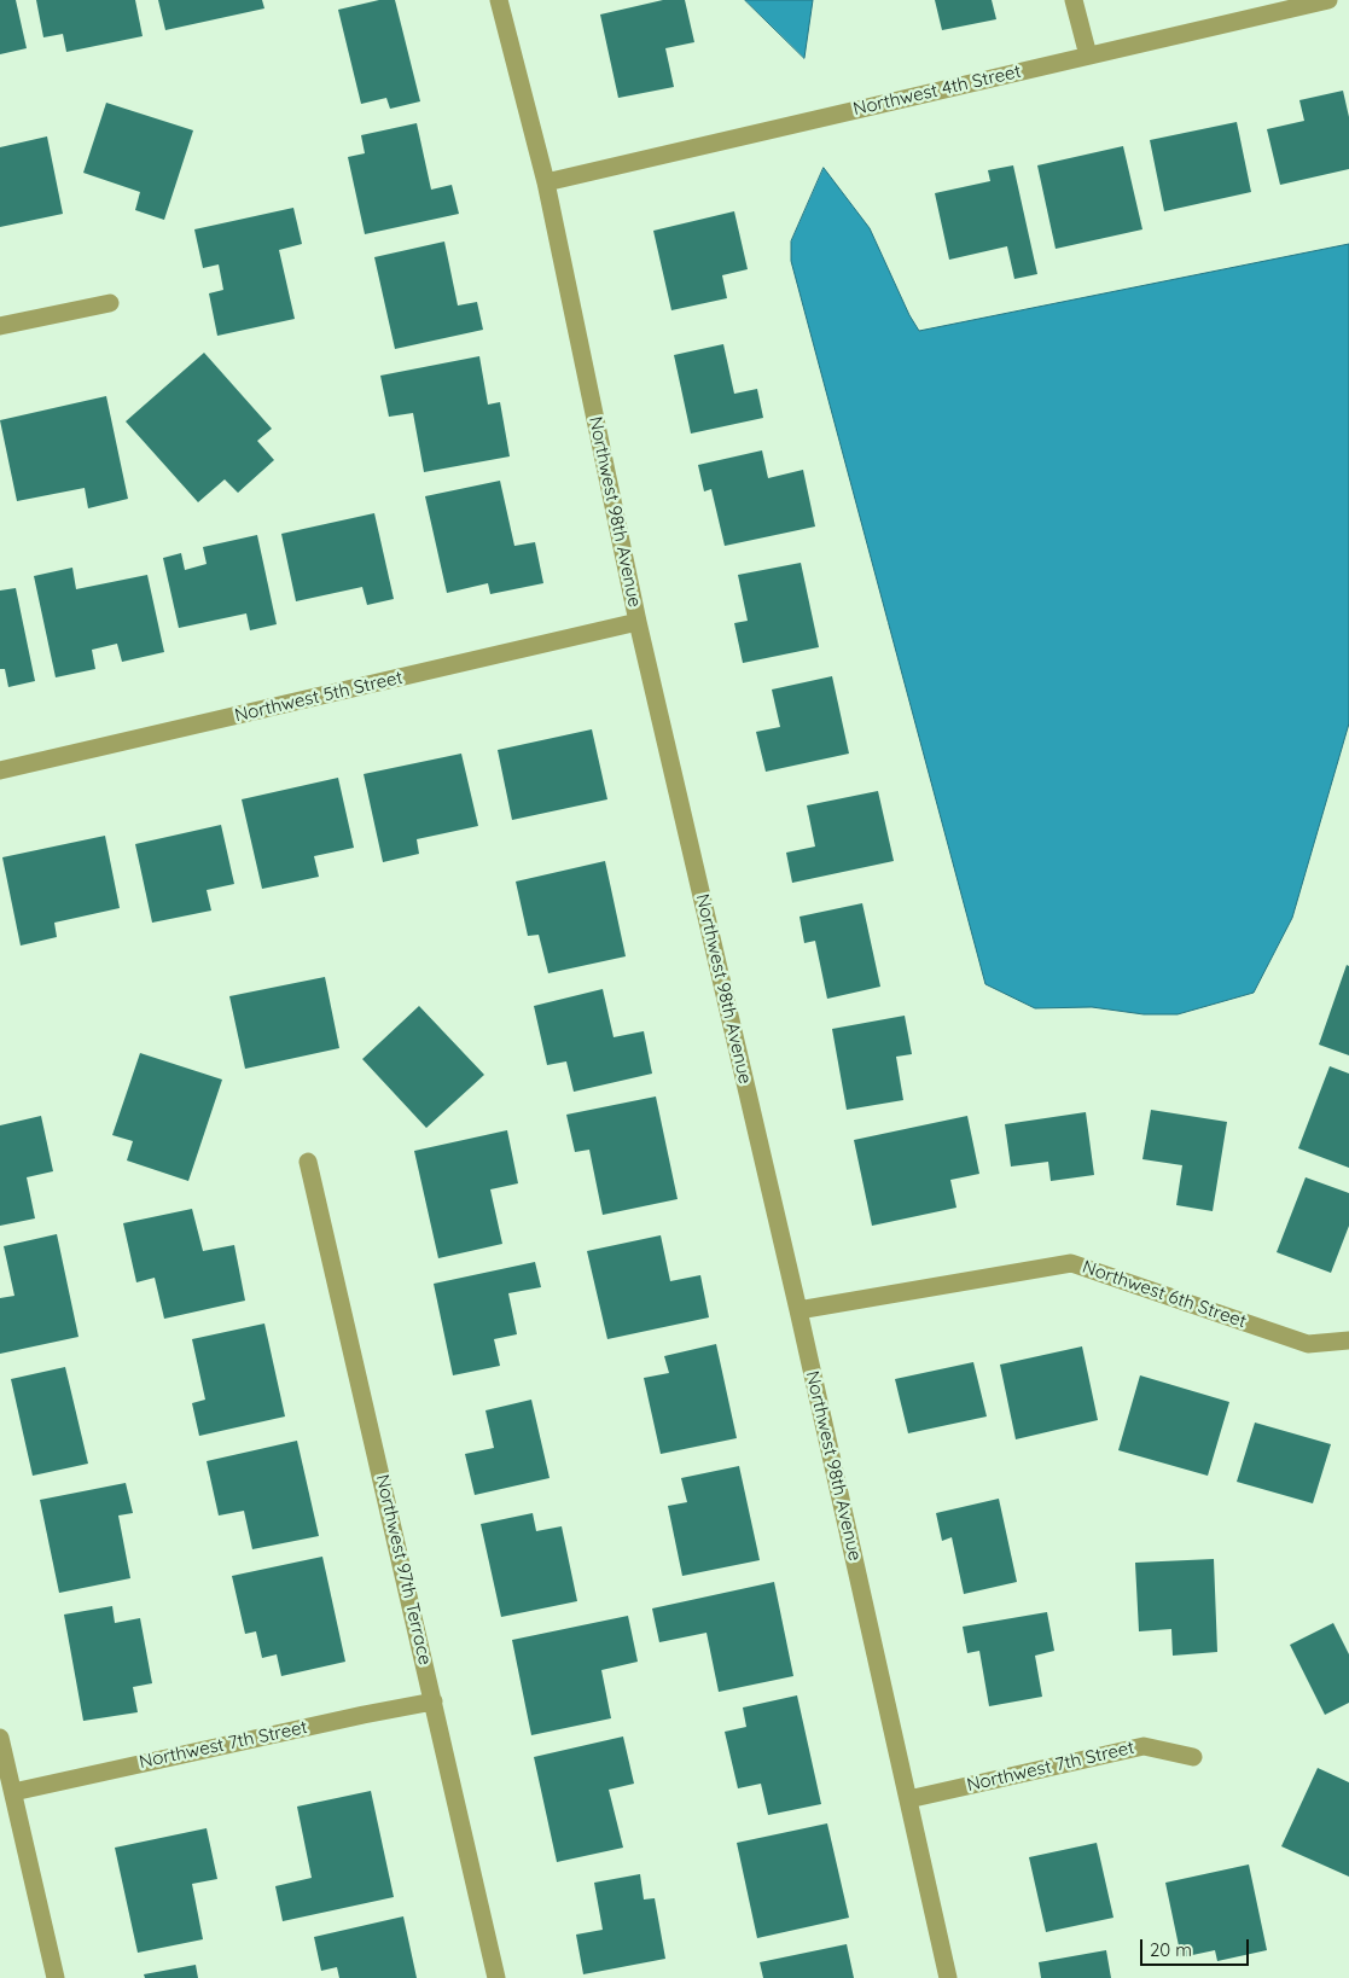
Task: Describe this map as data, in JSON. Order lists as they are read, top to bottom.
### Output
{
  "streets": {
    "street": [
      "Northwest 4th Street",
      "Northwest 98th Avenue",
      "Northwest 5th Street",
      "Northwest 6th Street",
      "Northwest 97th Terrace",
      "Northwest 7th Street"
    ]
  },
  "crossings": [
    ["Northwest 4th Street", "Northwest 98th Avenue"],
    ["Northwest 98th Avenue", "Northwest 5th Street"],
    ["Northwest 98th Avenue", "Northwest 6th Street"],
    ["Northwest 98th Avenue", "Northwest 7th Street"],
    ["Northwest 97th Terrace", "Northwest 7th Street"]
  ],
  "scale_bar": "20 m"
}
